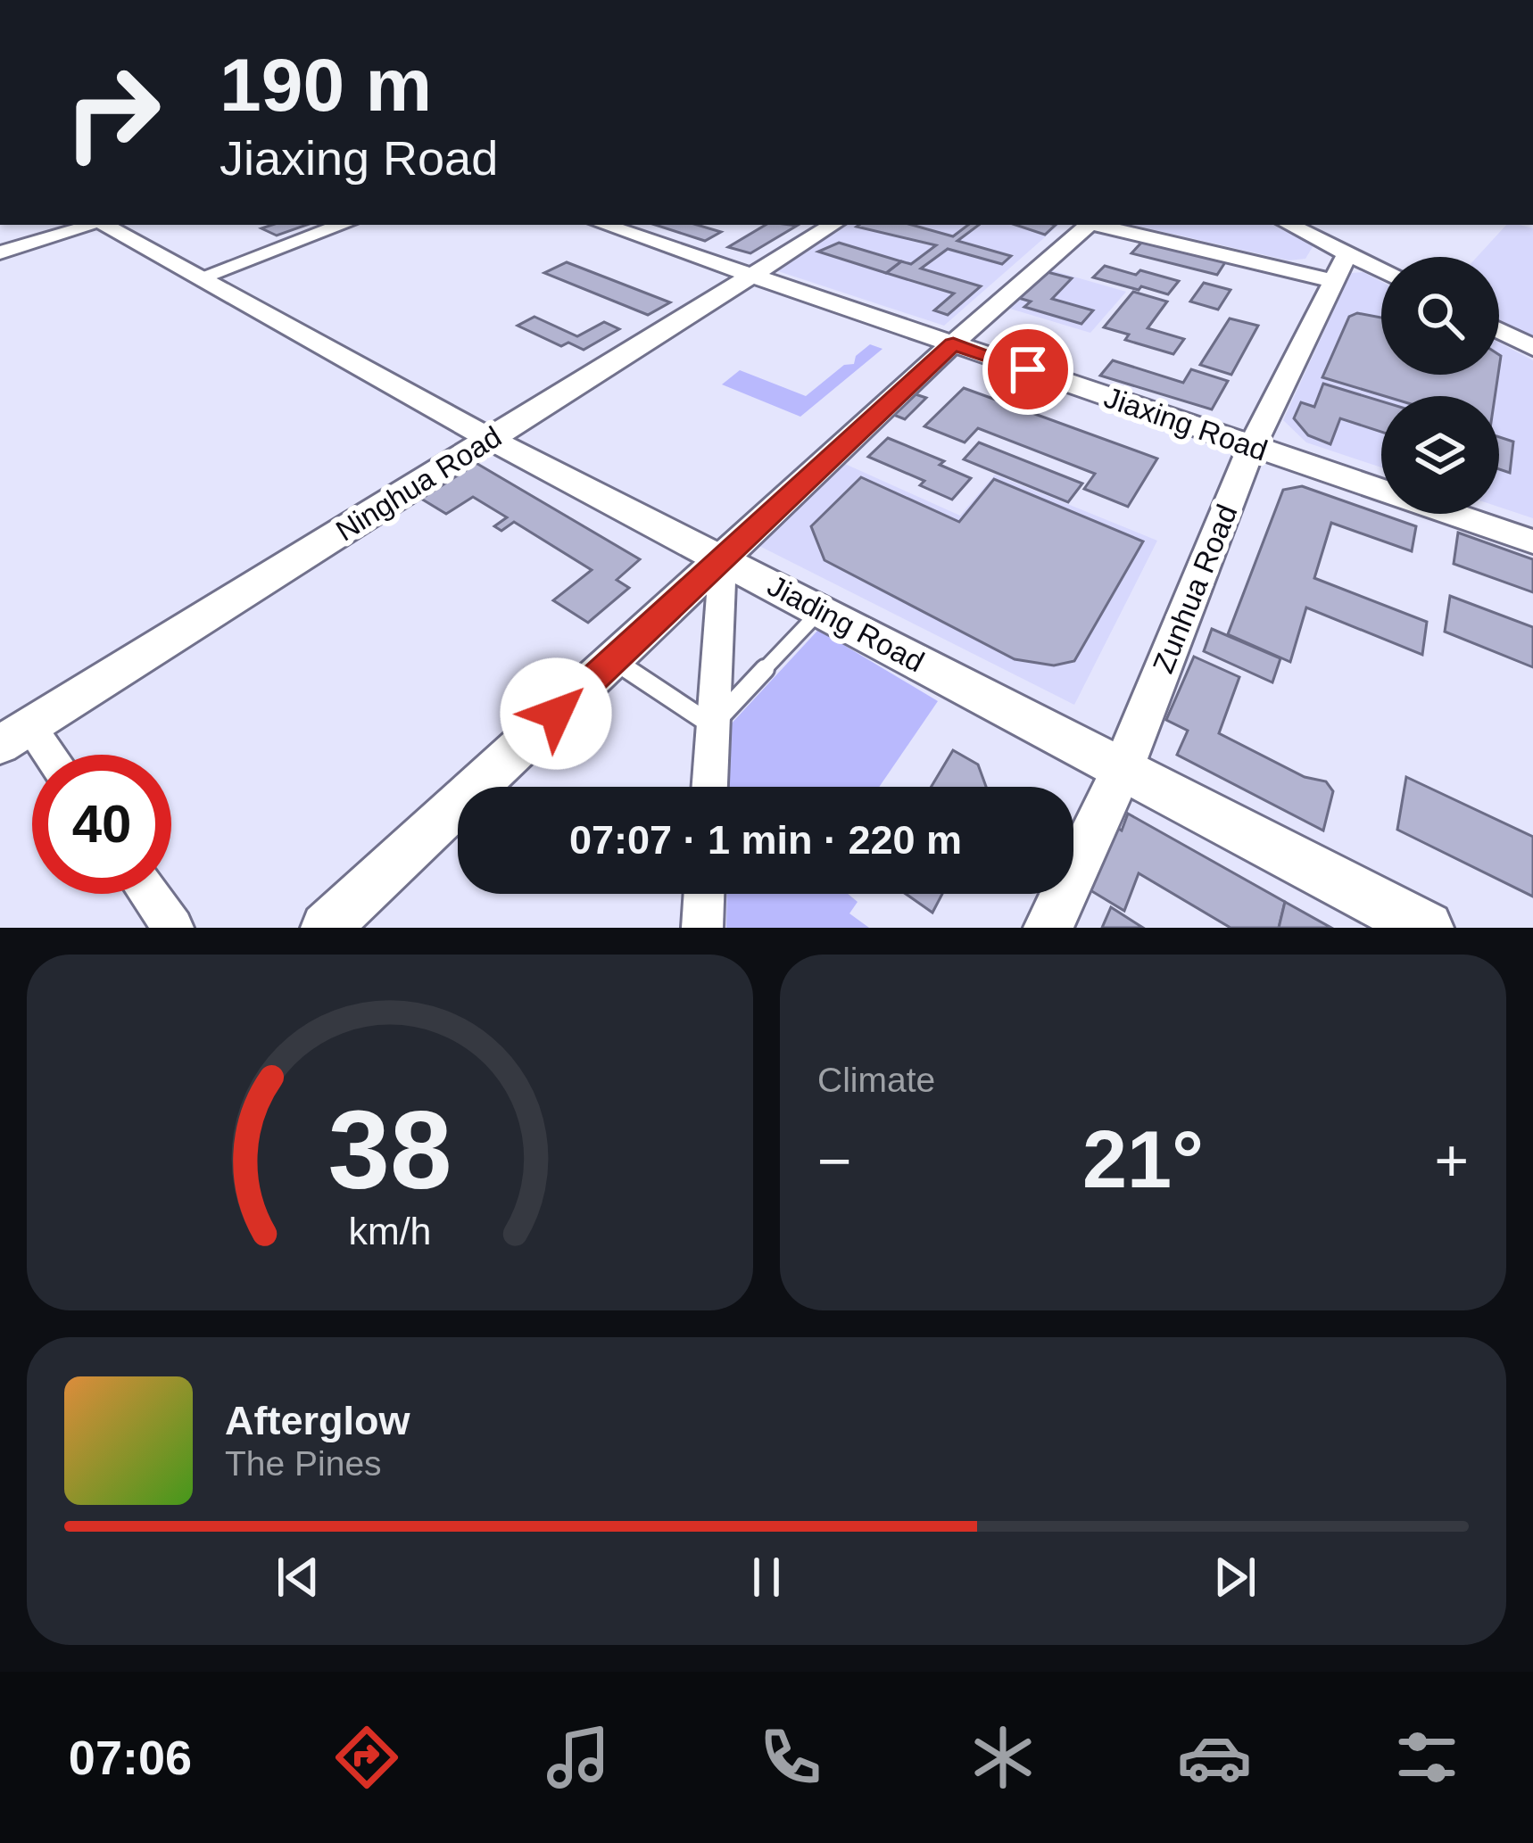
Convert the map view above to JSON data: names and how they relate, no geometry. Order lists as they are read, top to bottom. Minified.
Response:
{"streets":{"main road":["Jiading Road"],"street":["Jiaxing Road","Ninghua Road","Zunhua Road"]},"crossings":[["Jiaxing Road","Ninghua Road"],["Jiaxing Road","Zunhua Road"],["Ninghua Road","Jiading Road"],["Zunhua Road","Jiading Road"]],"page":{"turn":["190 m","Jiaxing Road"],"limit":"40","trip":"07:07 · 1 min · 220 m","tile":"Climate","heat":["−","21°","+"],"song":["Afterglow","The Pines"],"tabs":"07:06","gauge":["38","km/h"]}}
